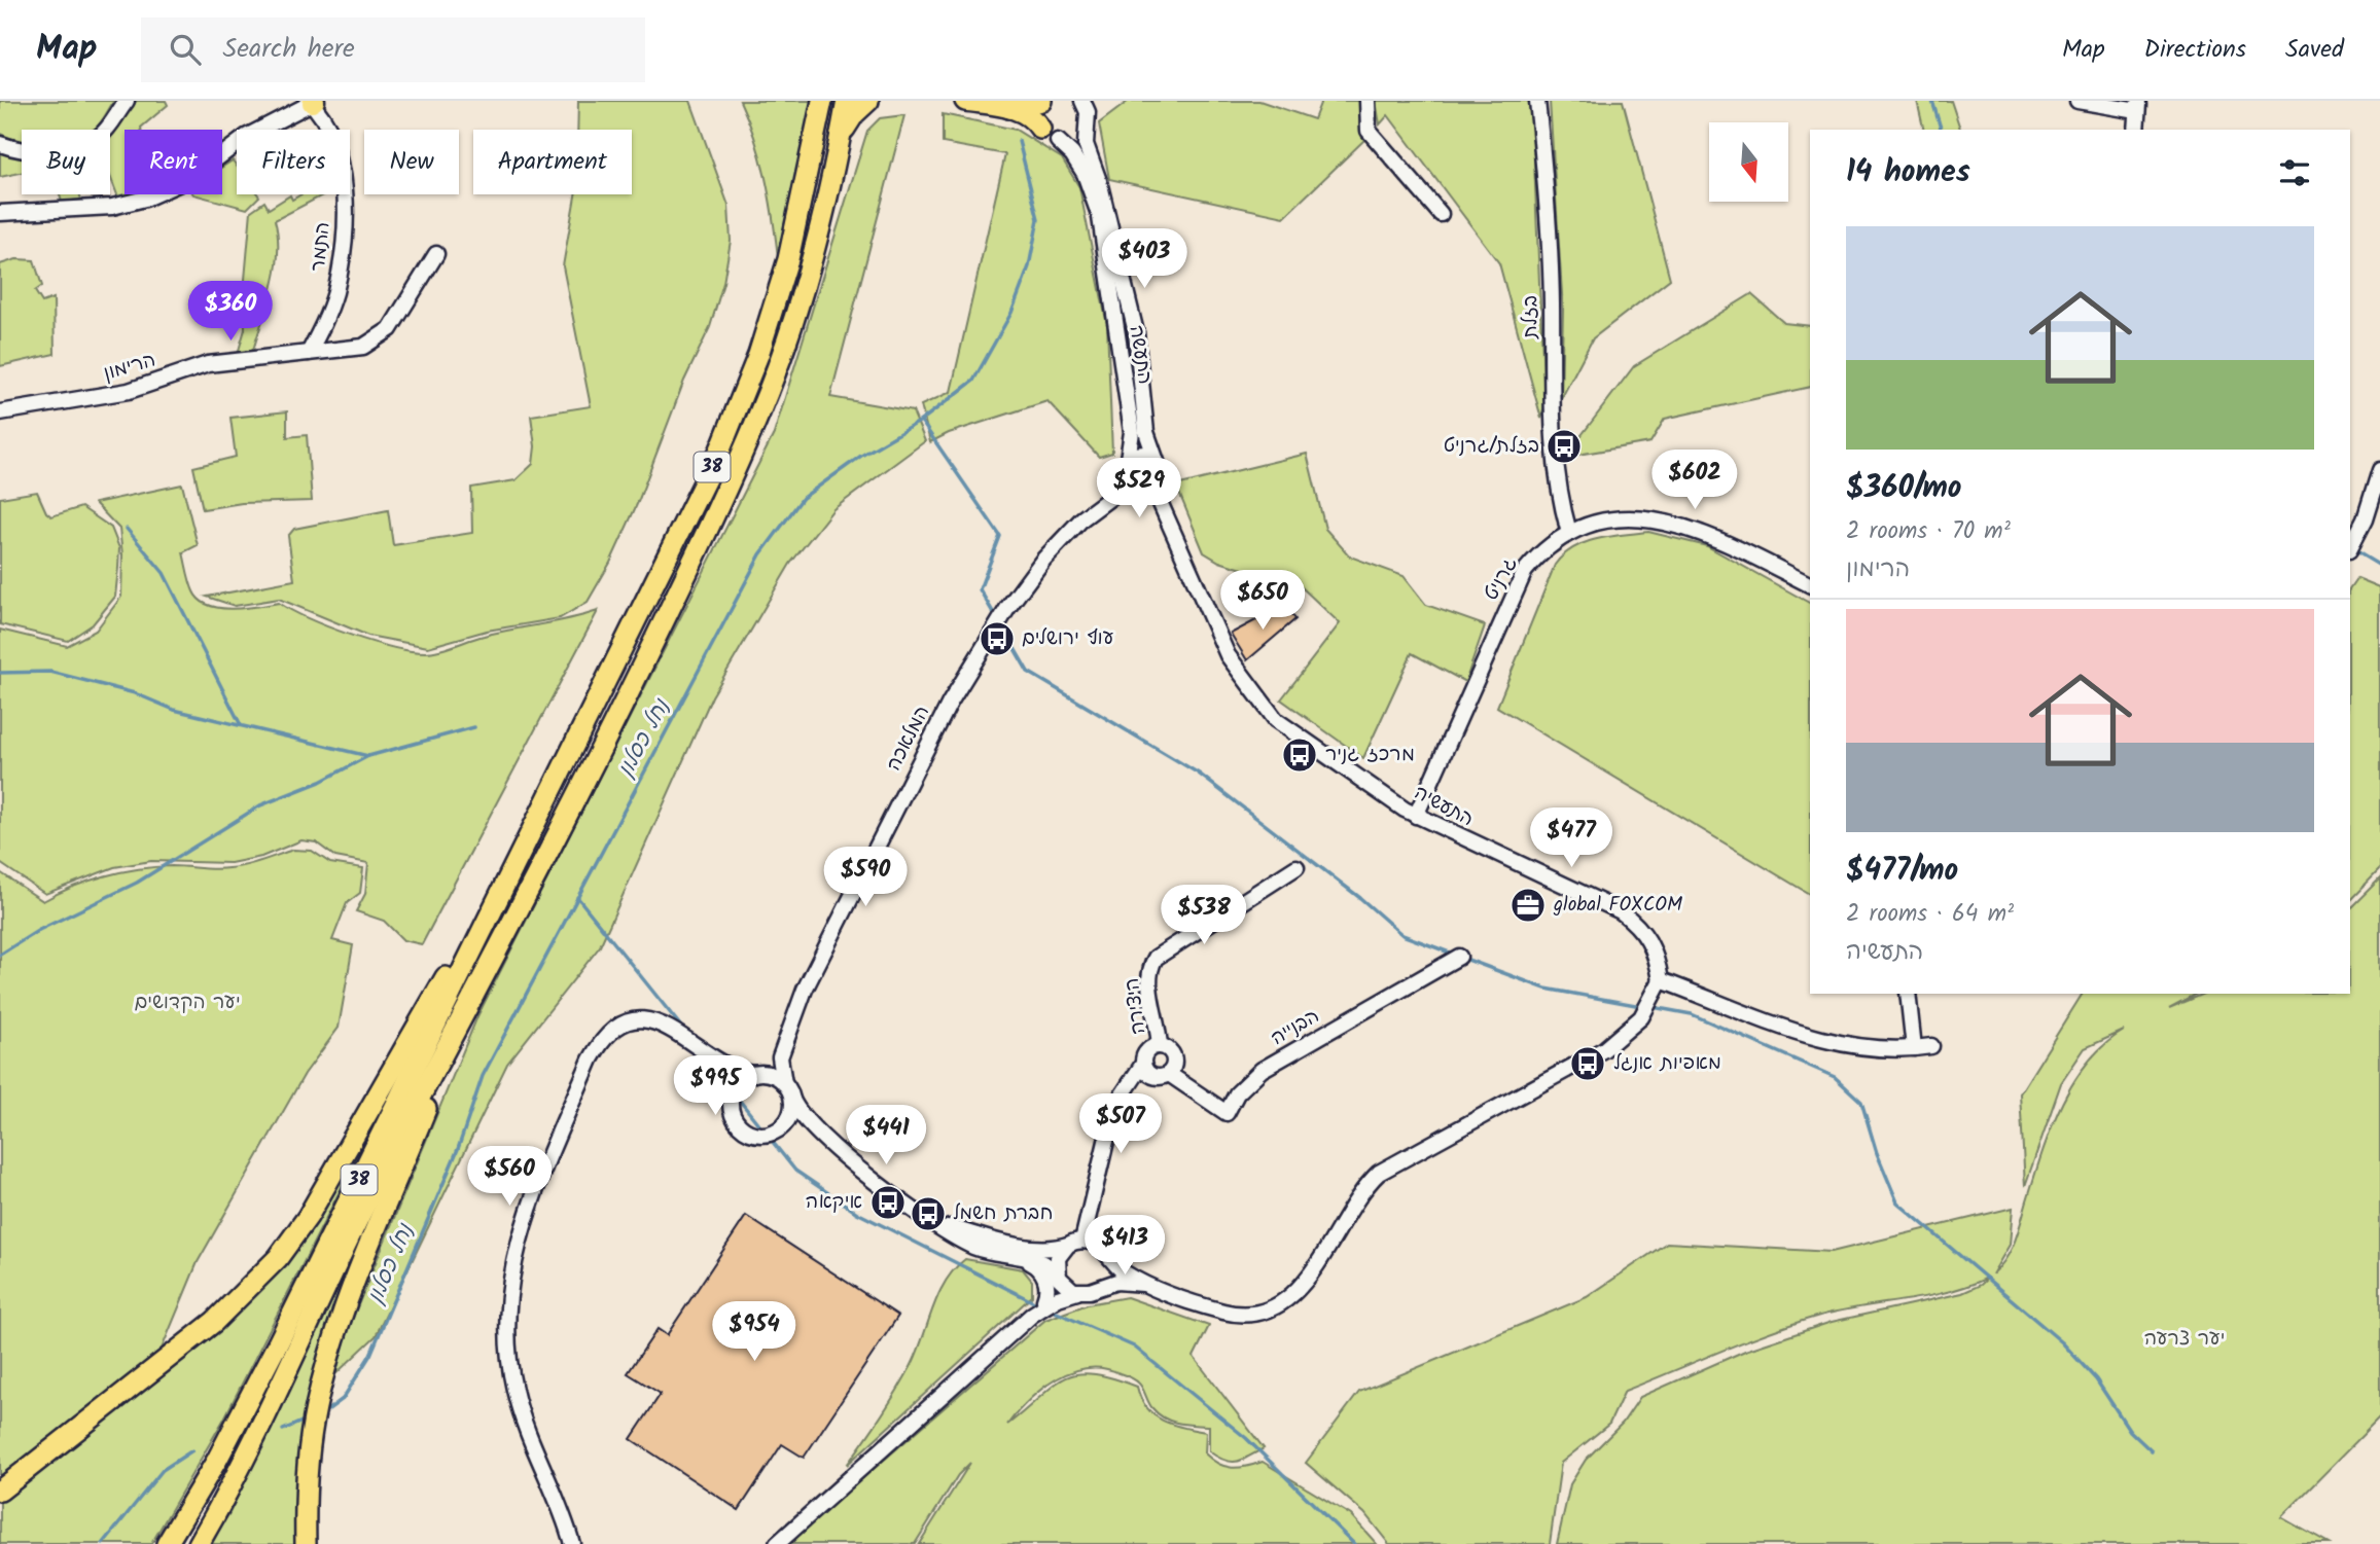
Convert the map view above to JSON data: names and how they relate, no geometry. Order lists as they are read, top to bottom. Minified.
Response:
{"streets":{"highway":["38"],"street":["התמר","בזלת","התעשה","הרימון","גרניט","המלאכה","התעשיה","היצירה","הבנייה"]},"crossings":[["התמר","הרימון"],["בזלת","גרניט"],["התעשה","המלאכה"],["התעשה","התעשיה"],["גרניט","התעשיה"],["המלאכה","התעשיה"],["היצירה","הבנייה"]],"water":["נחל כסלון"],"parks":["יער הקדושים","יער צרעה"],"places":{"bus stop":["בזלת/גרניט","עוף ירושלים","מרכז גניר","מאפיות אנגל","איקאה","חברת חשמל"],"office":["global FOXCOM"]},"north":"bottom","page":{"header":"Map","search":"Search here","nav":["Map","Directions","Saved"],"chip":["Buy","Rent","Filters","New","Apartment"],"heading":"14 homes","list":[{"name":"$360/mo","note":"2 rooms · 70 m² · הרימון"},{"name":"$477/mo","note":"2 rooms · 64 m² · התעשיה"}],"price":["$403","$360","$602","$529","$650","$477","$590","$538","$995","$507","$441","$560","$413","$954"]}}
